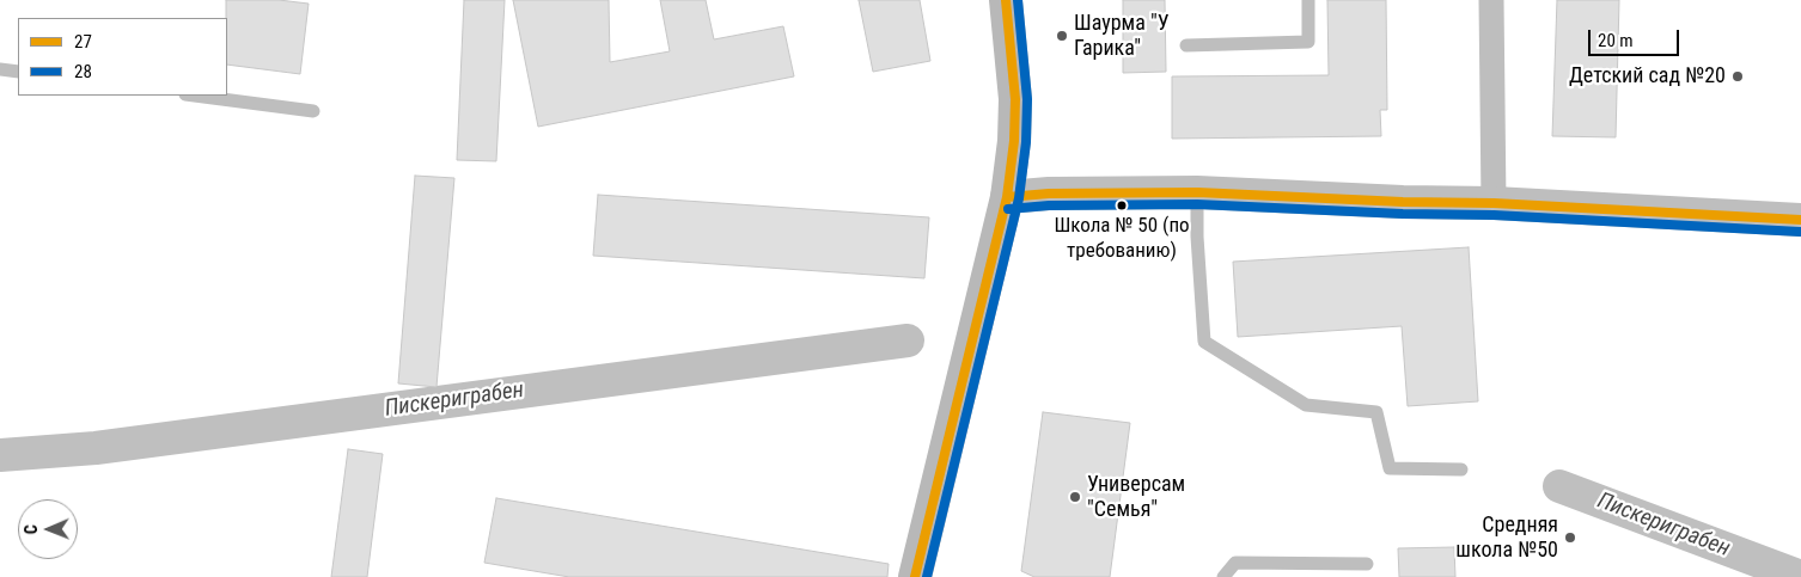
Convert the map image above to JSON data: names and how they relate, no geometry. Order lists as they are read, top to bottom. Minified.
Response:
{"water":["Пискериграбен"],"places":["Шаурма \"У Гарика\"","Детский сад №20","Школа № 50 (по требованию)","Универсам \"Семья\"","Средняя школа №50"],"lines":["transit line 27","transit line 28"],"legend":["27","28"],"scale_bar":"20 m","north":"left"}
